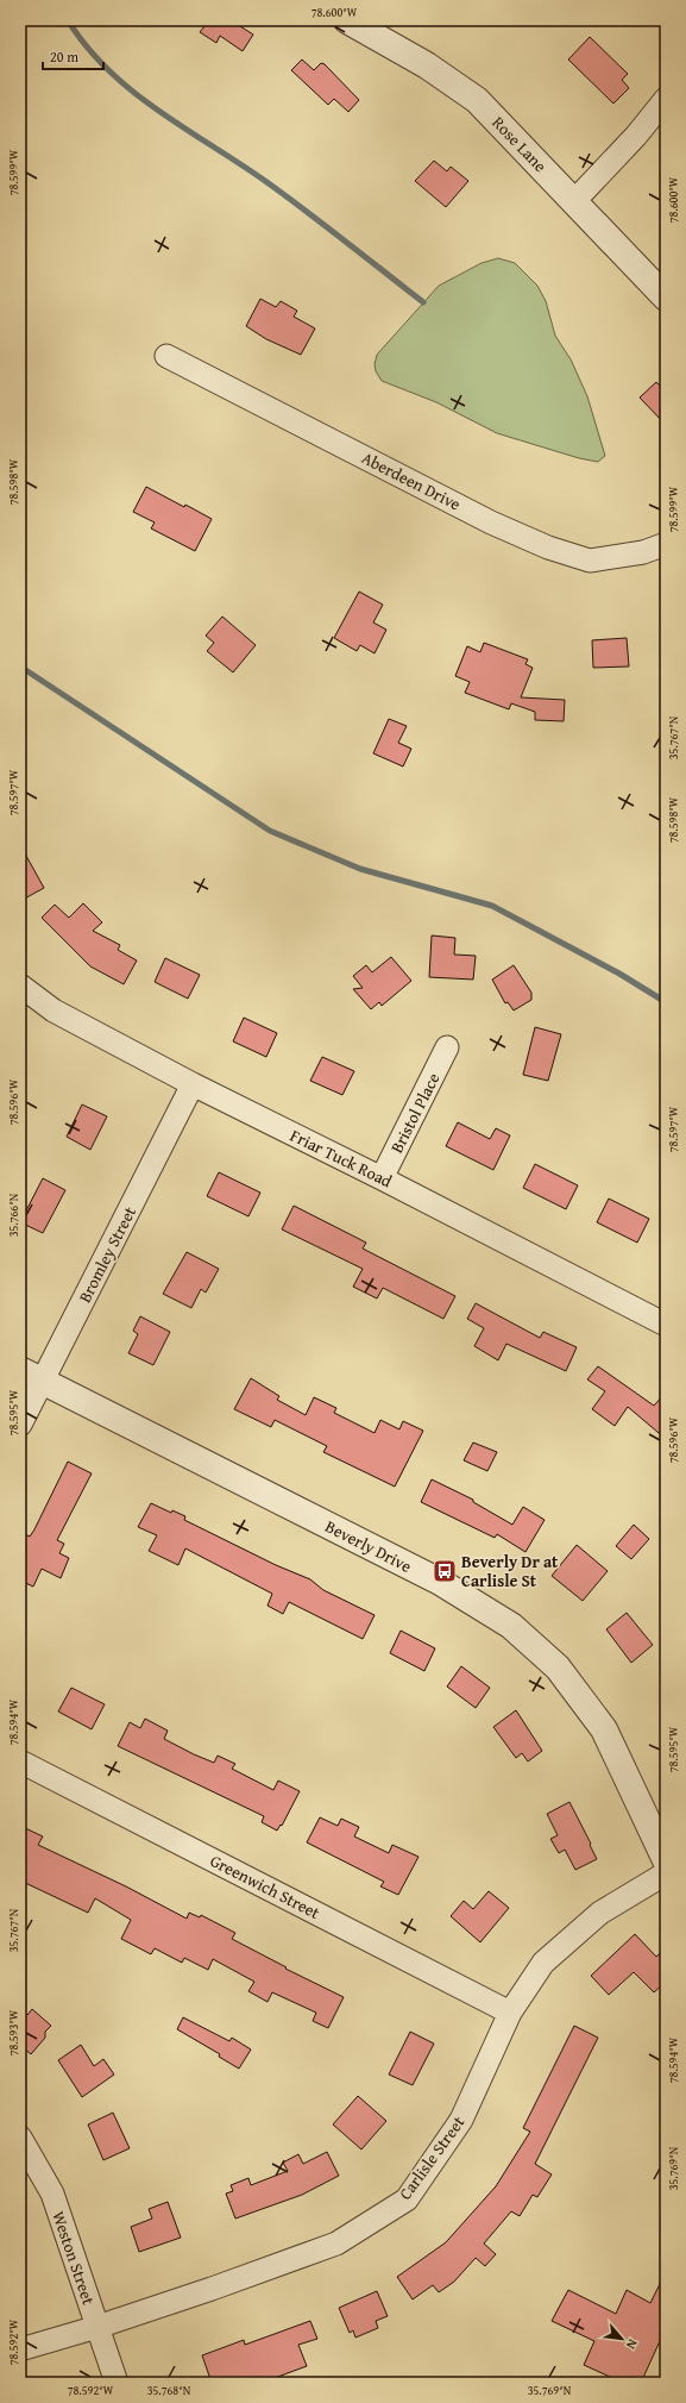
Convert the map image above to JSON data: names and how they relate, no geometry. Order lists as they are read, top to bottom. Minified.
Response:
{"streets":{"street":["Rose Lane","Aberdeen Drive","Bristol Place","Friar Tuck Road","Bromley Street","Beverly Drive","Greenwich Street","Carlisle Street","Weston Street"]},"crossings":[["Bristol Place","Friar Tuck Road"],["Friar Tuck Road","Bromley Street"],["Bromley Street","Beverly Drive"],["Greenwich Street","Carlisle Street"],["Carlisle Street","Weston Street"]],"places":{"bus stop":["Beverly Dr at Carlisle St"]},"scale_bar":"20 m","north":"bottom right","coordinates":["78.600°W","78.599°W","78.598°W","35.767°N","78.597°W","78.596°W","35.766°N","78.595°W","78.594°W","78.593°W","35.769°N","78.592°W","35.768°N"]}
